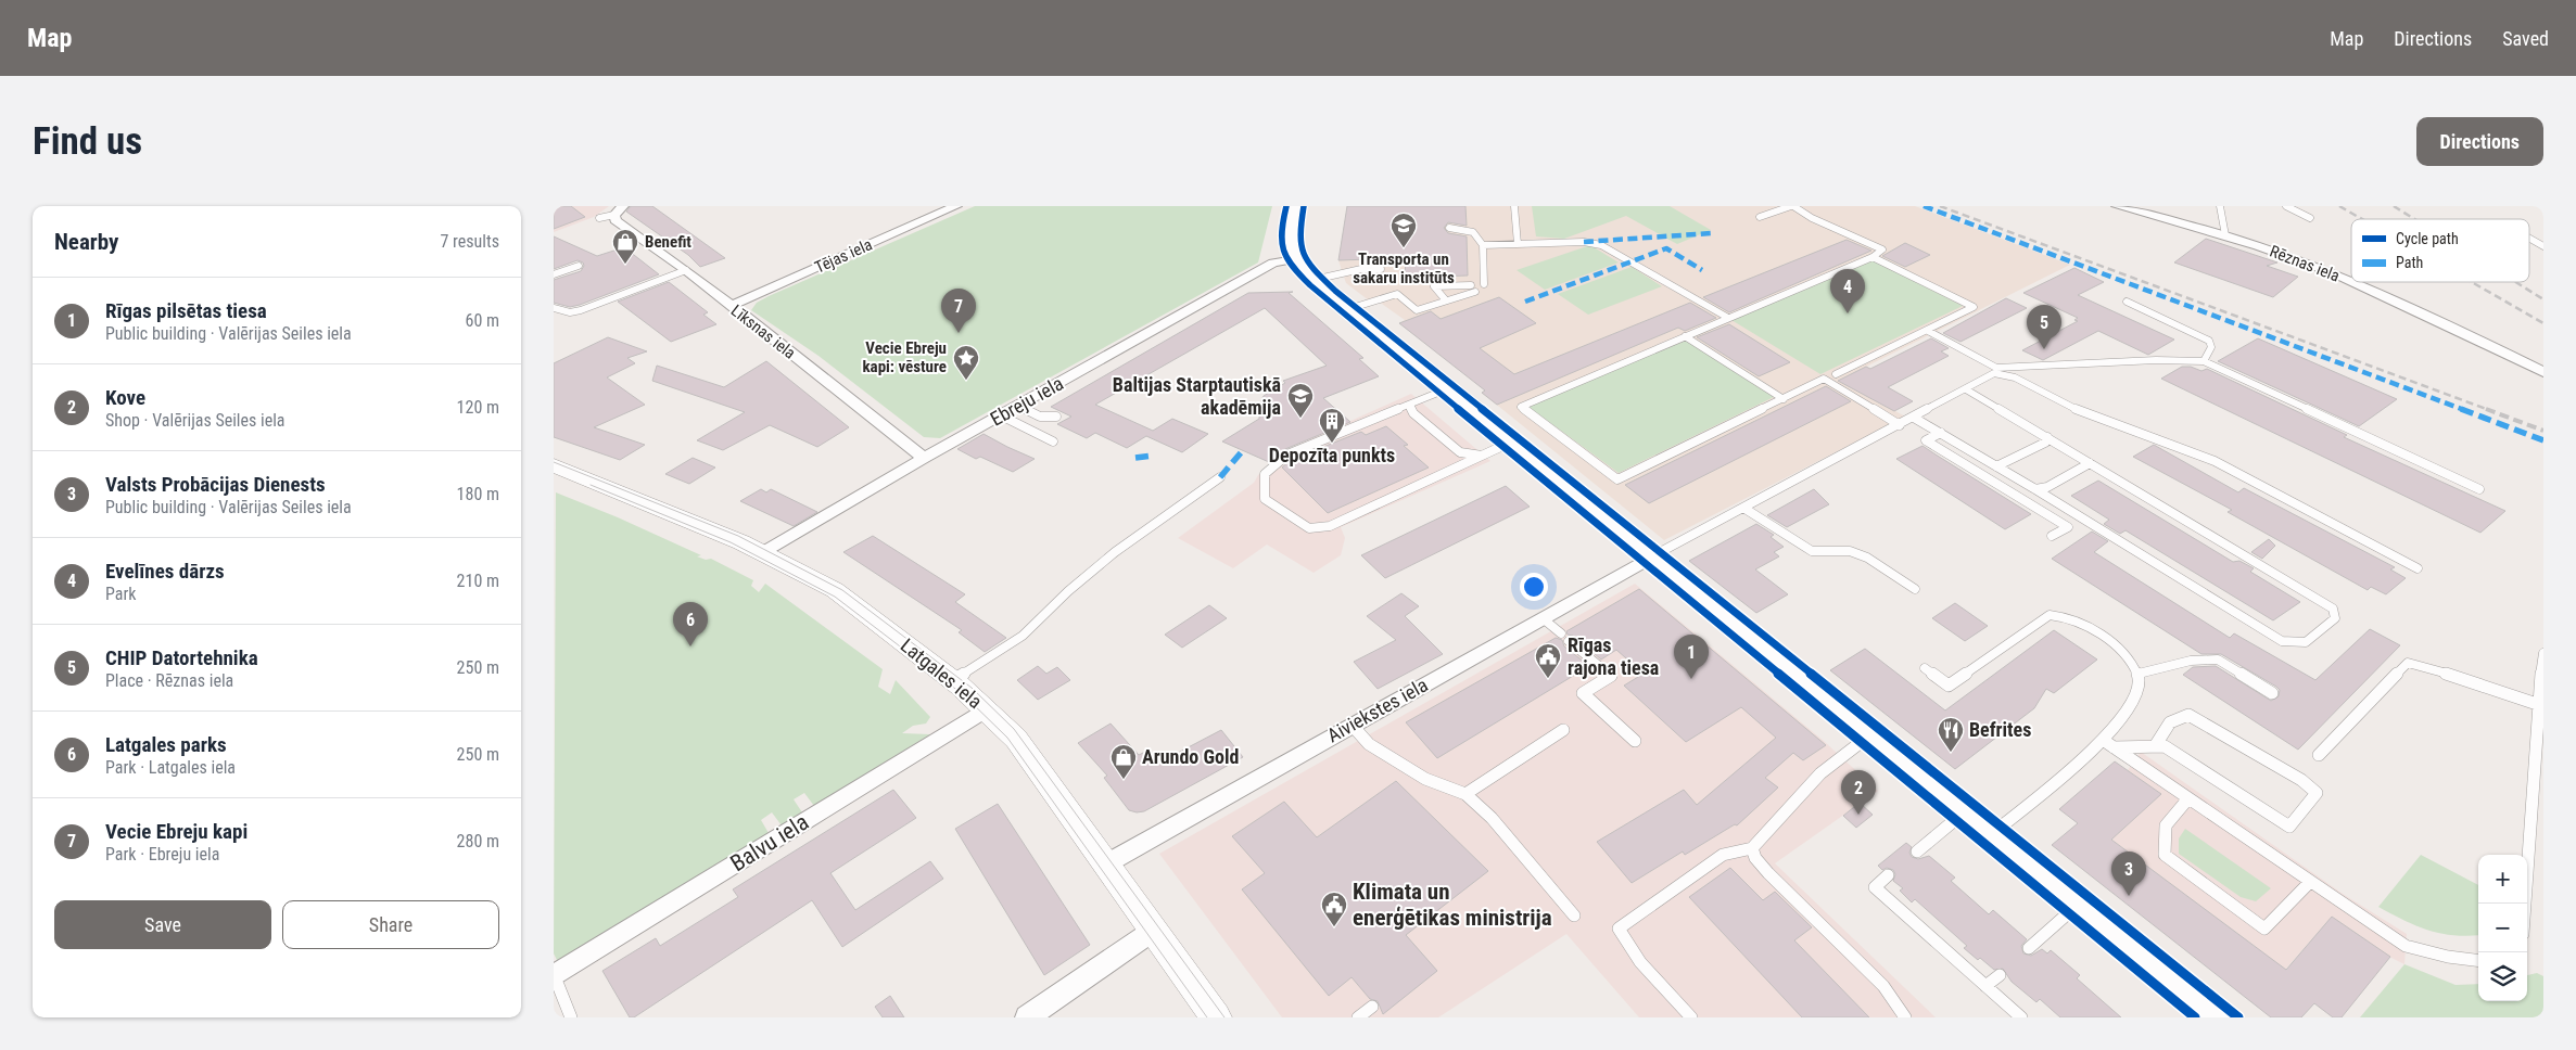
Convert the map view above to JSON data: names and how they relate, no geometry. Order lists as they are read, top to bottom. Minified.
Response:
{"streets":{"street":["Tējas iela","Rēznas iela","Līksnas iela","Ebreju iela","Latgales iela","Aiviekstes iela","Balvu iela"]},"crossings":[["Tējas iela","Līksnas iela"],["Līksnas iela","Ebreju iela"],["Ebreju iela","Latgales iela"],["Latgales iela","Aiviekstes iela"],["Latgales iela","Balvu iela"]],"places":{"school or university":["Transporta un sakaru institūts","Baltijas Starptautiskā akadēmija"],"shop":["Benefit","Arundo Gold"],"place":["Vecie Ebreju kapi: vēsture"],"building":["Depozīta punkts"],"public building":["Rīgas rajona tiesa","Klimata un enerģētikas ministrija"],"restaurant":["Befrites"]},"legend":["Cycle path","Path"],"page":{"header":"Map","nav":["Map","Directions","Saved"],"buttons":["Directions",["Save","Share"]],"title":"Find us","heading":["Nearby","7 results"],"pins":["4","7","5","6","1","2","3"],"list":[{"mark":"1","name":"Rīgas pilsētas tiesa","note":"Public building · Valērijas Seiles iela","value":"60 m"},{"mark":"2","name":"Kove","note":"Shop · Valērijas Seiles iela","value":"120 m"},{"mark":"3","name":"Valsts Probācijas Dienests","note":"Public building · Valērijas Seiles iela","value":"180 m"},{"mark":"4","name":"Evelīnes dārzs","note":"Park","value":"210 m"},{"mark":"5","name":"CHIP Datortehnika","note":"Place · Rēznas iela","value":"250 m"},{"mark":"6","name":"Latgales parks","note":"Park · Latgales iela","value":"250 m"},{"mark":"7","name":"Vecie Ebreju kapi","note":"Park · Ebreju iela","value":"280 m"}],"map_buttons":["+","−"]}}
